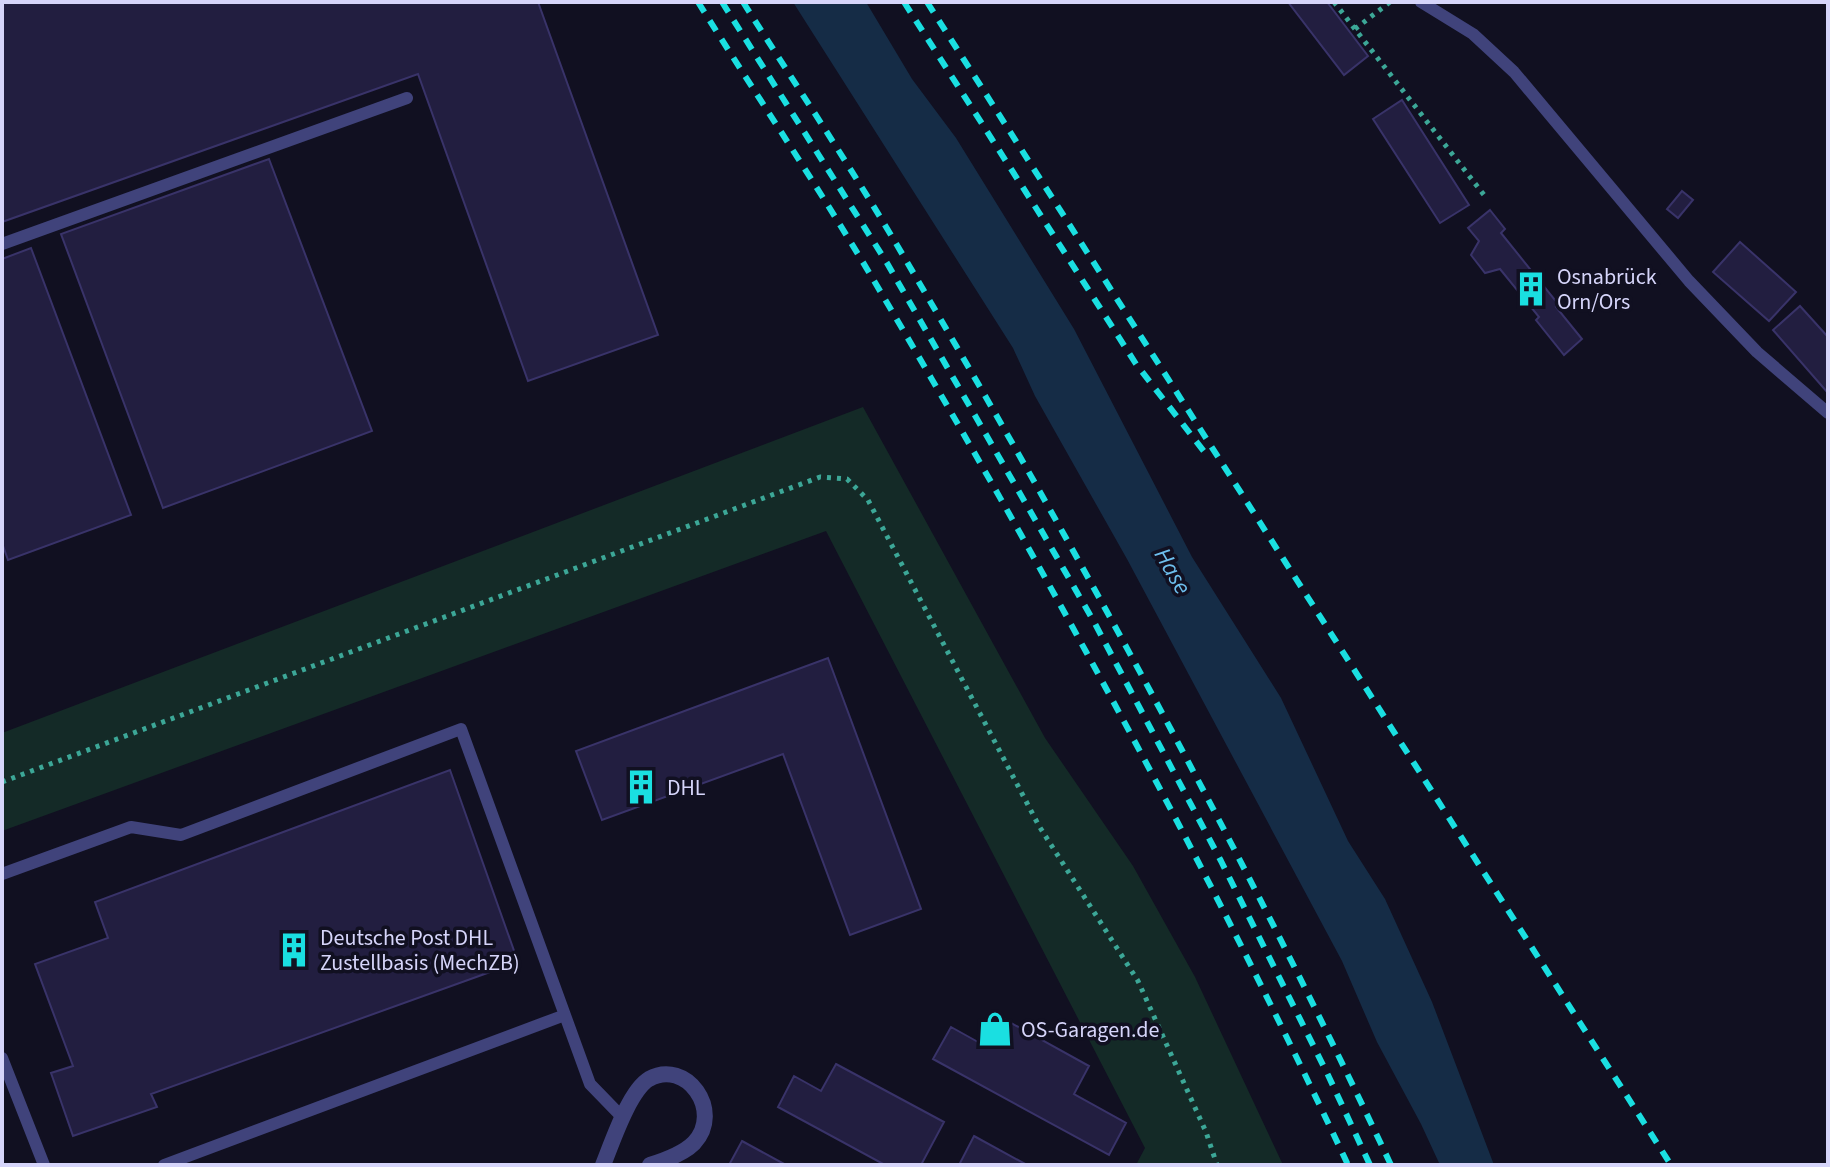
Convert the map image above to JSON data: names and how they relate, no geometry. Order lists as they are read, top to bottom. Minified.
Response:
{"water":["Hase"],"places":{"building":["Osnabrück Orn/Ors","DHL","Deutsche Post DHL Zustellbasis (MechZB)"],"shop":["OS-Garagen.de"]}}
